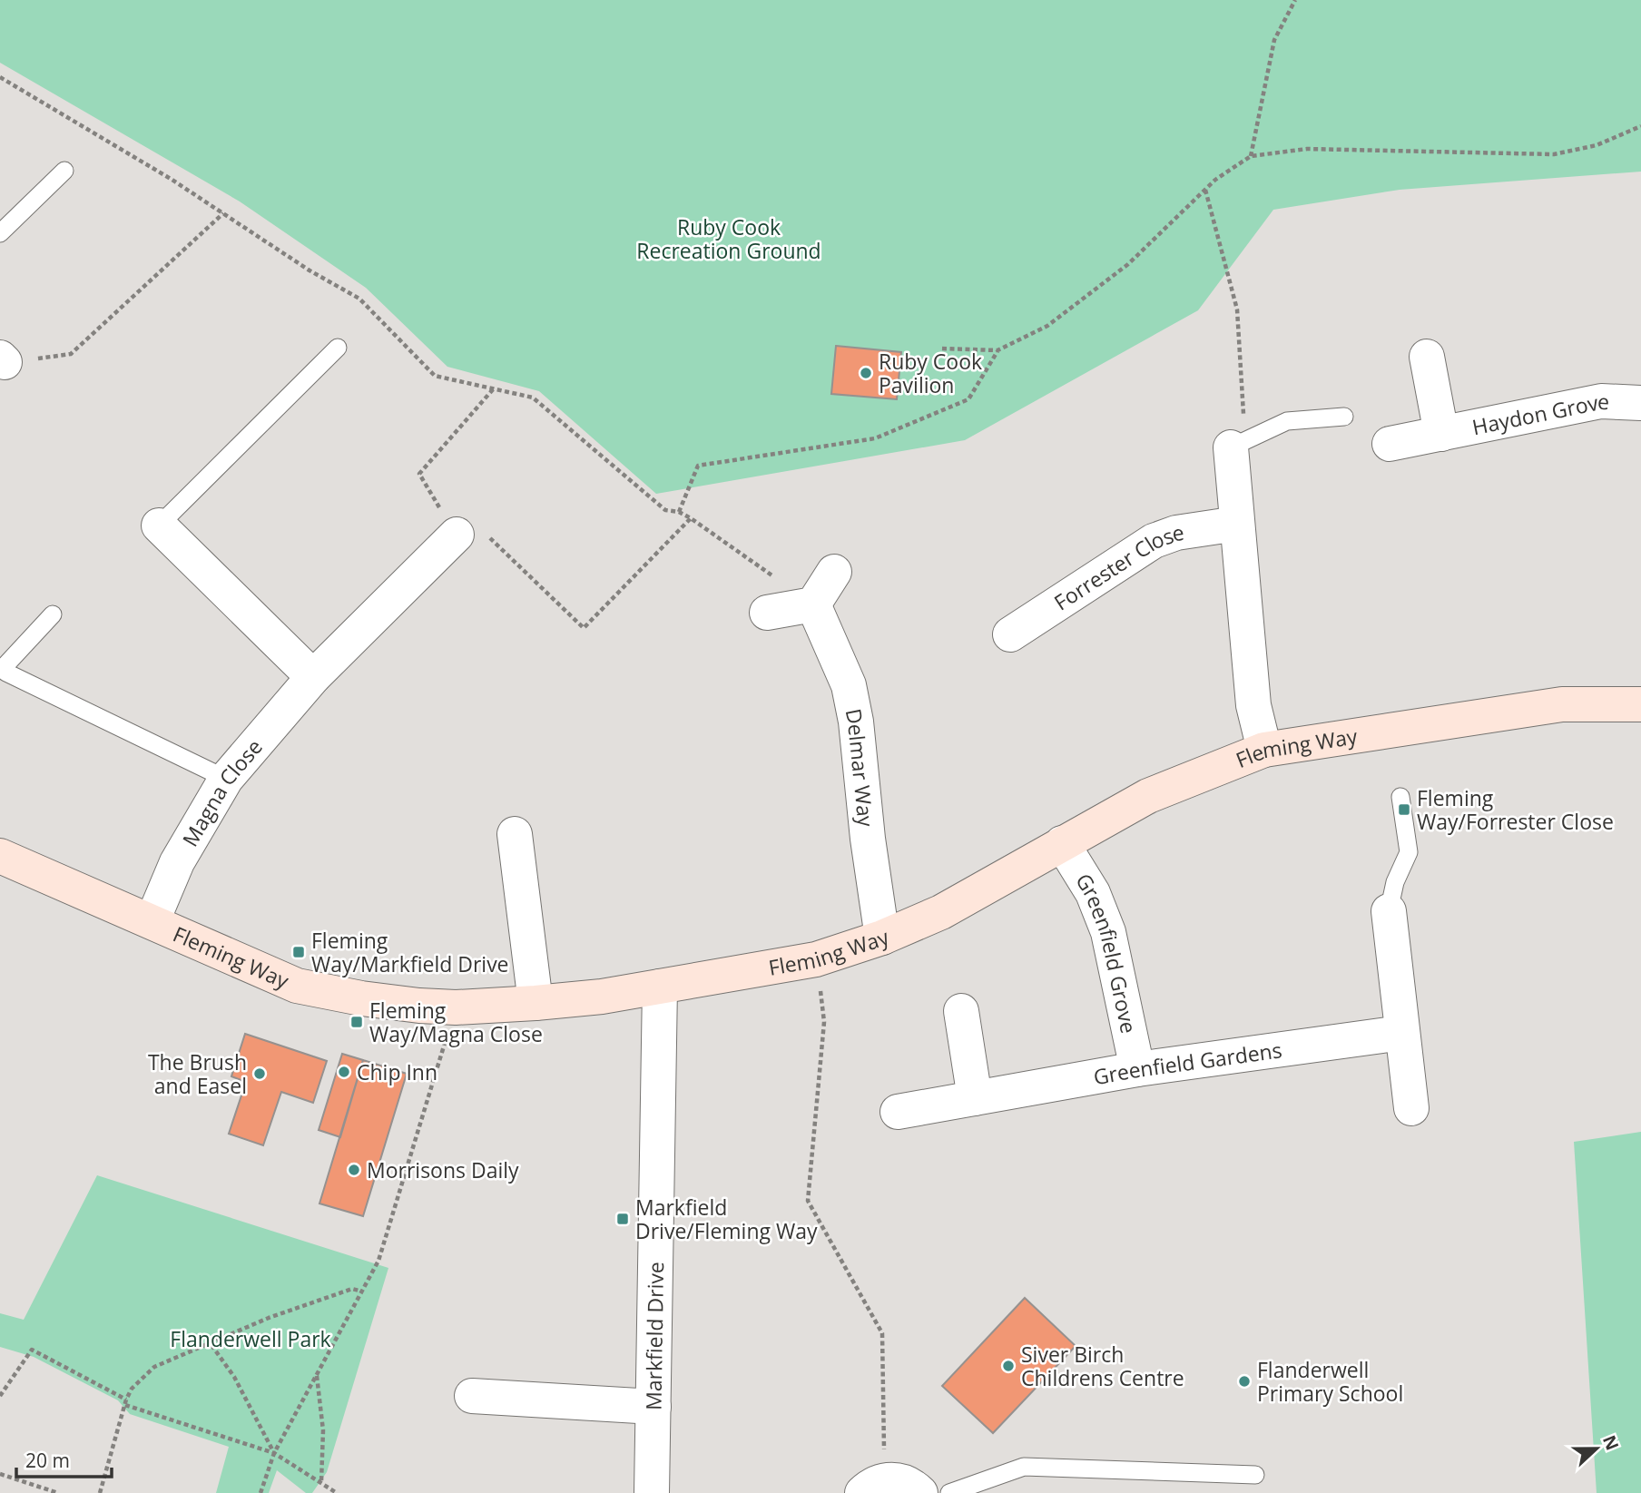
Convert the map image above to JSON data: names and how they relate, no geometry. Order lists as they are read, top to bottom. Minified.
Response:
{"streets":{"street":["Haydon Grove","Forrester Close","Fleming Way","Delmar Way","Magna Close","Greenfield Grove","Greenfield Gardens","Markfield Drive"]},"crossings":[["Fleming Way","Delmar Way"],["Fleming Way","Magna Close"],["Fleming Way","Greenfield Grove"],["Fleming Way","Markfield Drive"],["Greenfield Grove","Greenfield Gardens"]],"parks":["Ruby Cook Recreation Ground","Flanderwell Park"],"places":{"other":["Ruby Cook Pavilion","Chip Inn","The Brush and Easel","Morrisons Daily","Siver Birch Childrens Centre","Flanderwell Primary School"],"transit":["Fleming Way/Forrester Close","Fleming Way/Markfield Drive","Fleming Way/Magna Close","Markfield Drive/Fleming Way"]},"scale_bar":"20 m","north":"right"}
